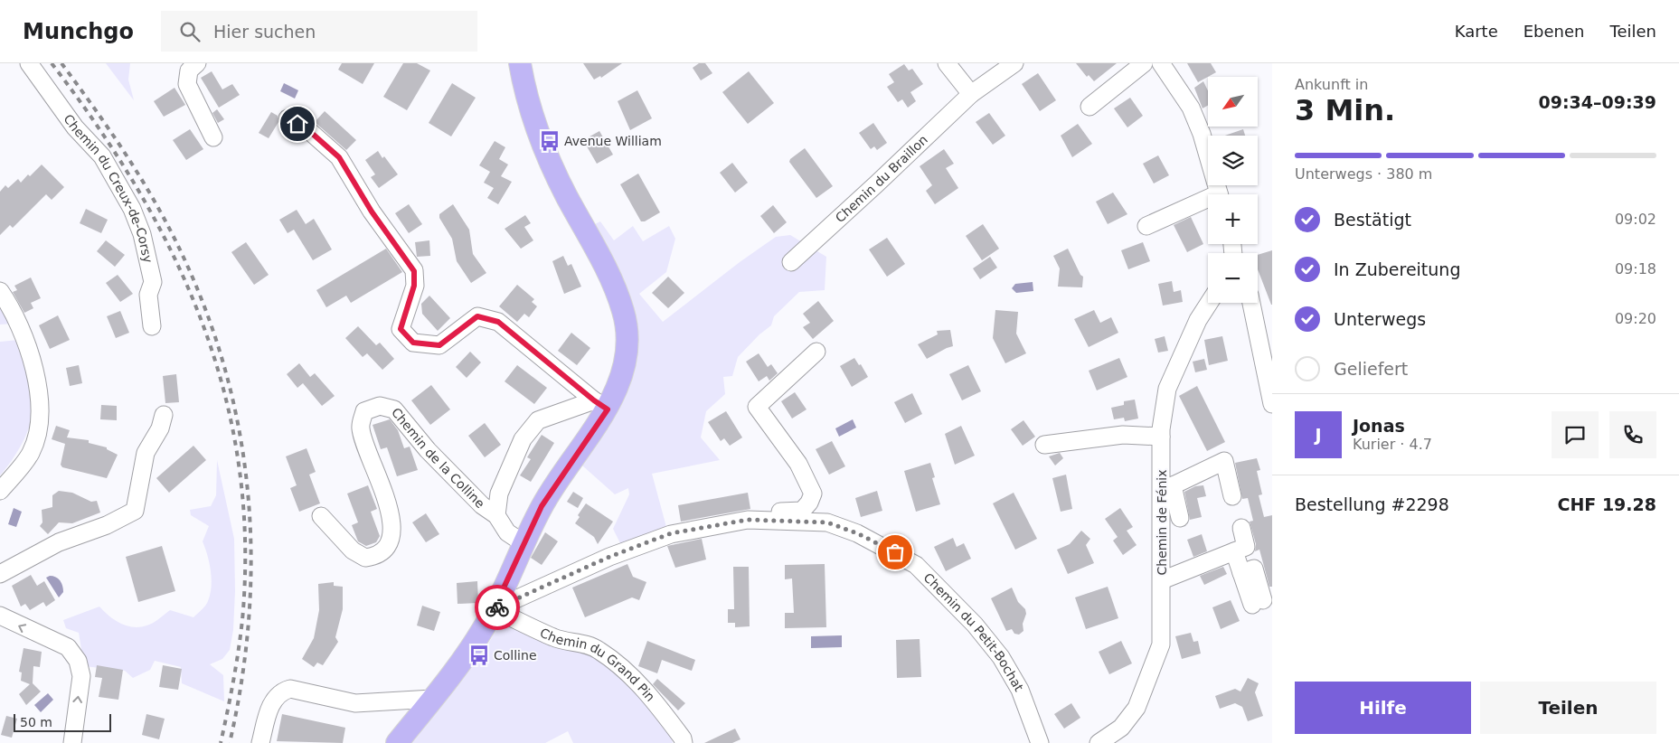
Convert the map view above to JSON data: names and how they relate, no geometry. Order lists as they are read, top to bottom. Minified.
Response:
{"streets":{"street":["Chemin du Braillon","Chemin du Creux-de-Corsy","Chemin de la Colline","Chemin de Fénix","Chemin du Petit-Bochat","Chemin du Grand Pin"]},"crossings":[["Chemin du Petit-Bochat","Chemin du Grand Pin"]],"places":{"bus stop":["Avenue William","Colline"]},"scale_bar":"50 m","north":"bottom left","page":{"header":"Munchgo","search":"Hier suchen","nav":["Karte","Ebenen","Teilen"],"heading":["3 Min.","Ankunft in","09:34–09:39"],"panel":["Jonas","Kurier · 4.7","Bestellung #2298","CHF 19.28"],"map_buttons":["+","−"],"bar":"Unterwegs · 380 m","list":[["Bestätigt","09:02"],["In Zubereitung","09:18"],["Unterwegs","09:20"],"Geliefert"],"round":"J","buttons":["Hilfe","Teilen"],"scale":"50 m"}}
